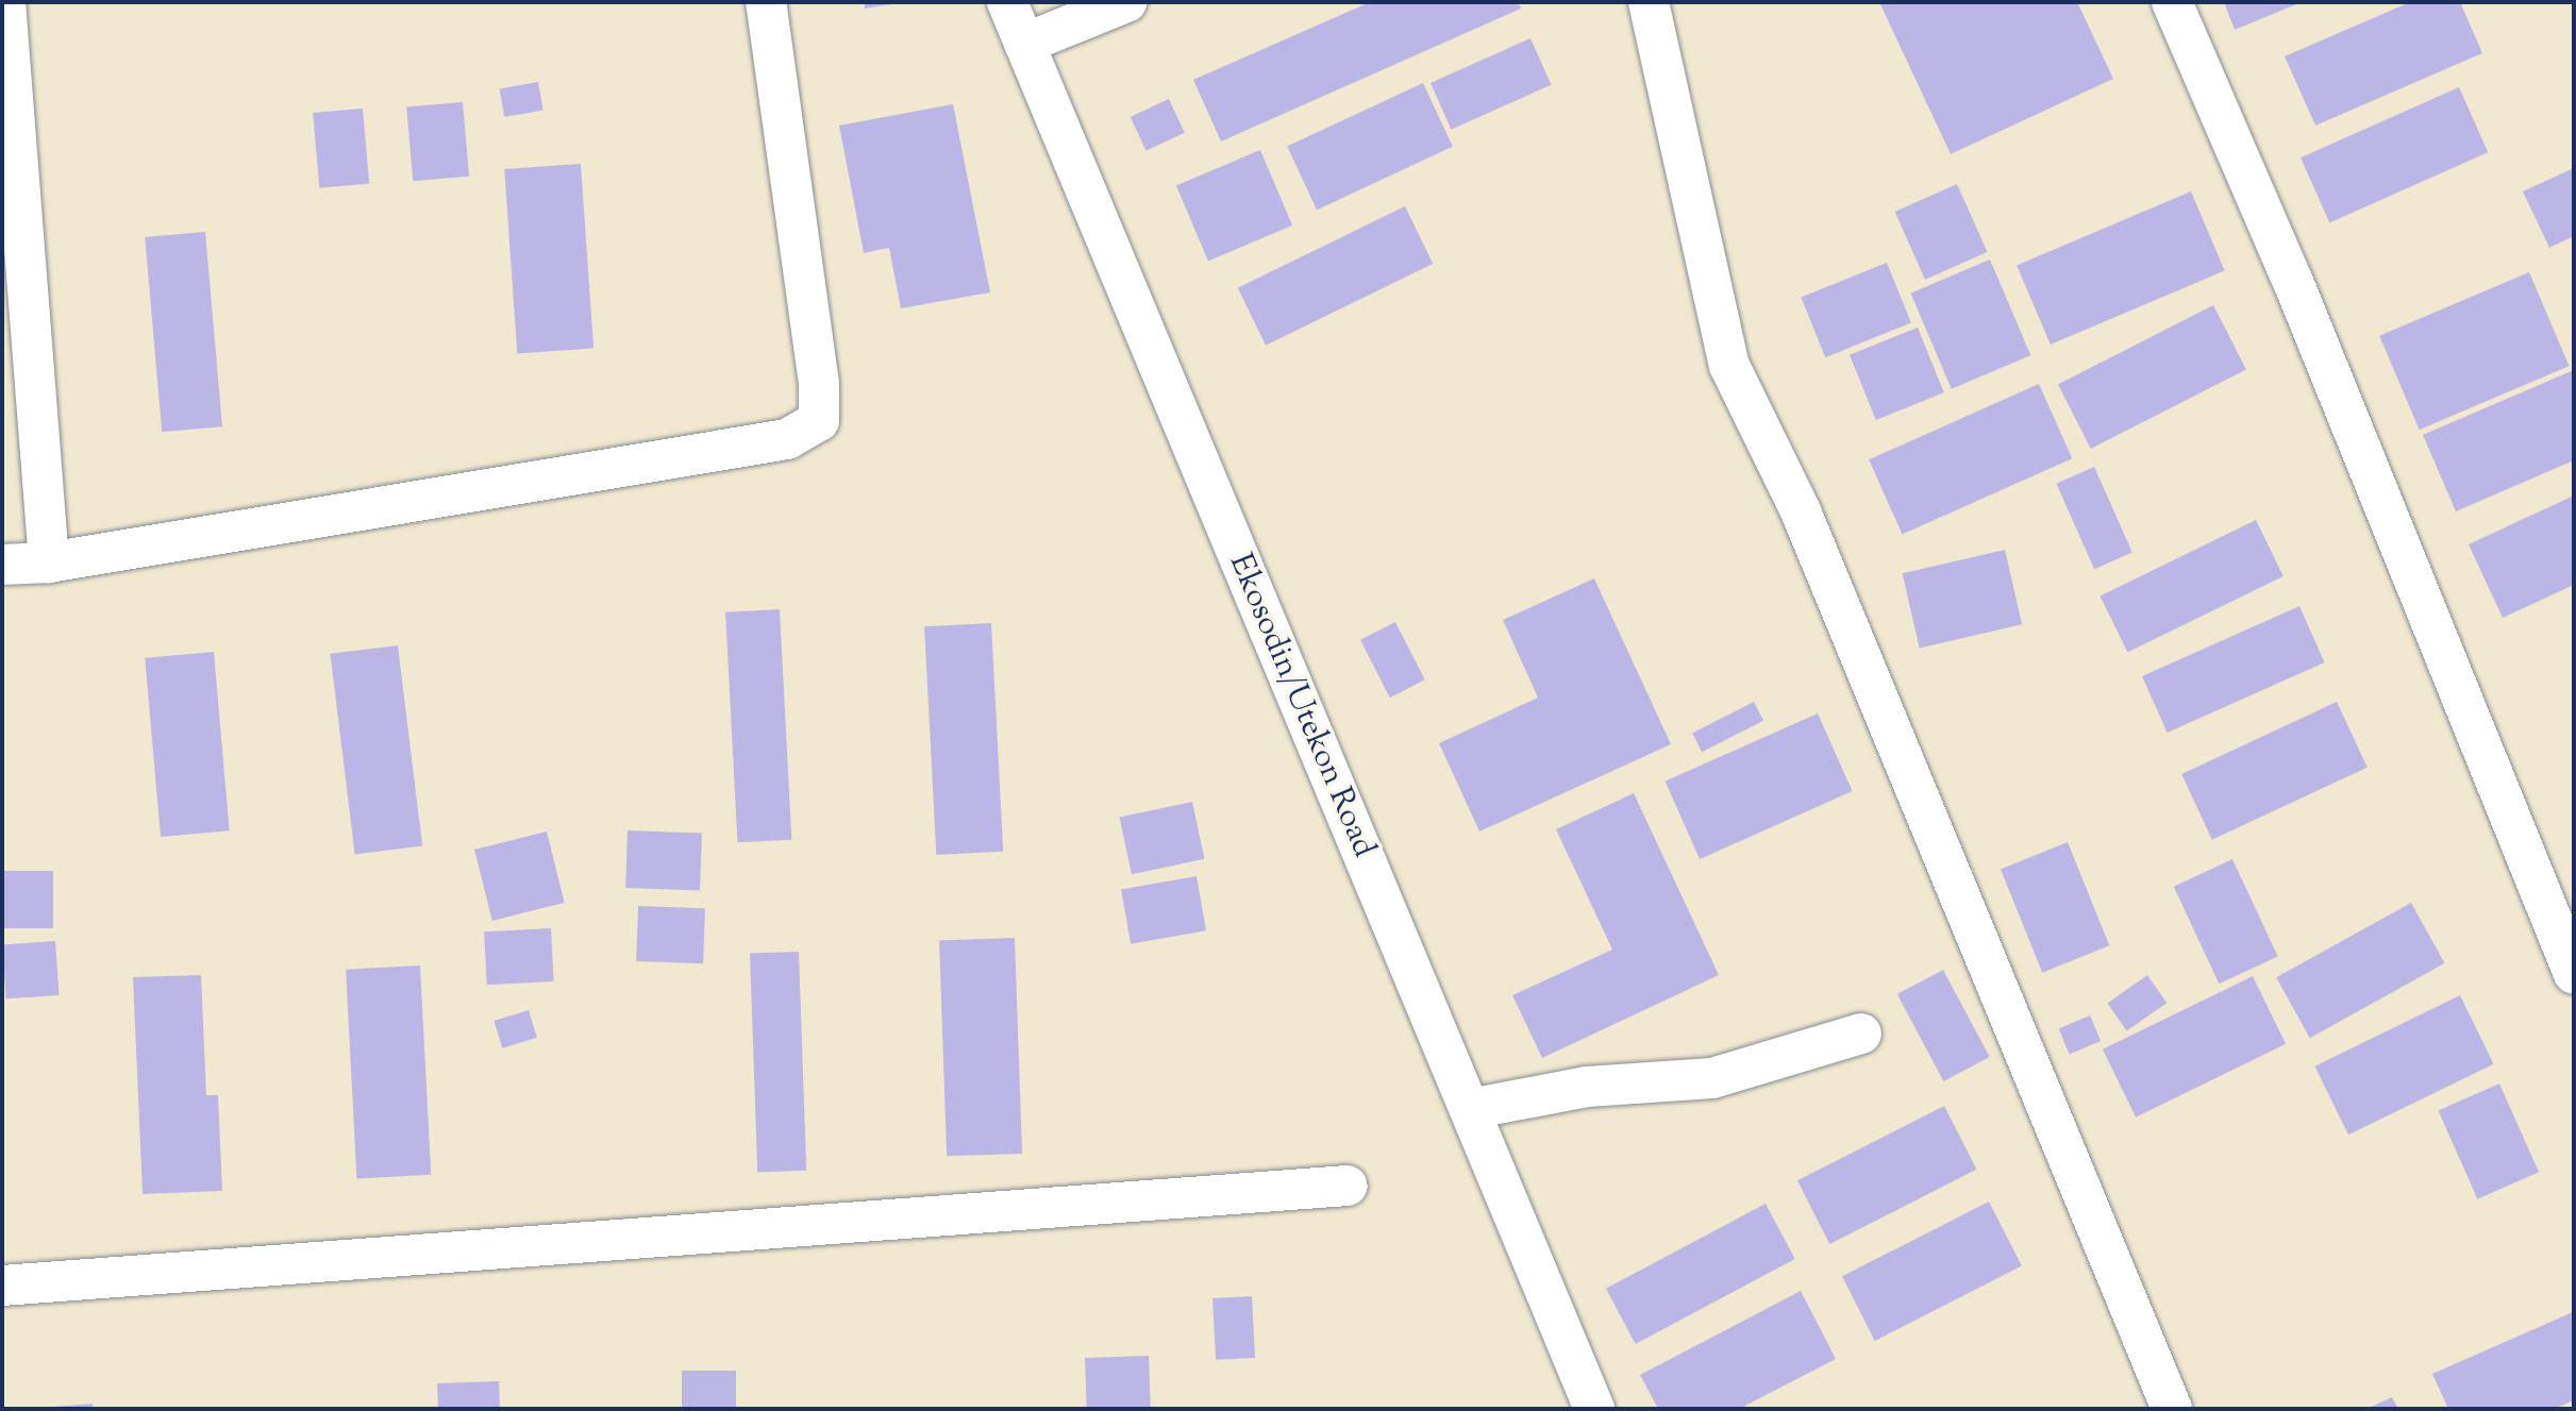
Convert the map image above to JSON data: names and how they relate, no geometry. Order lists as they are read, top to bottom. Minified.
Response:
{"streets":{"street":["Ekosodin/Utekon Road"]}}
